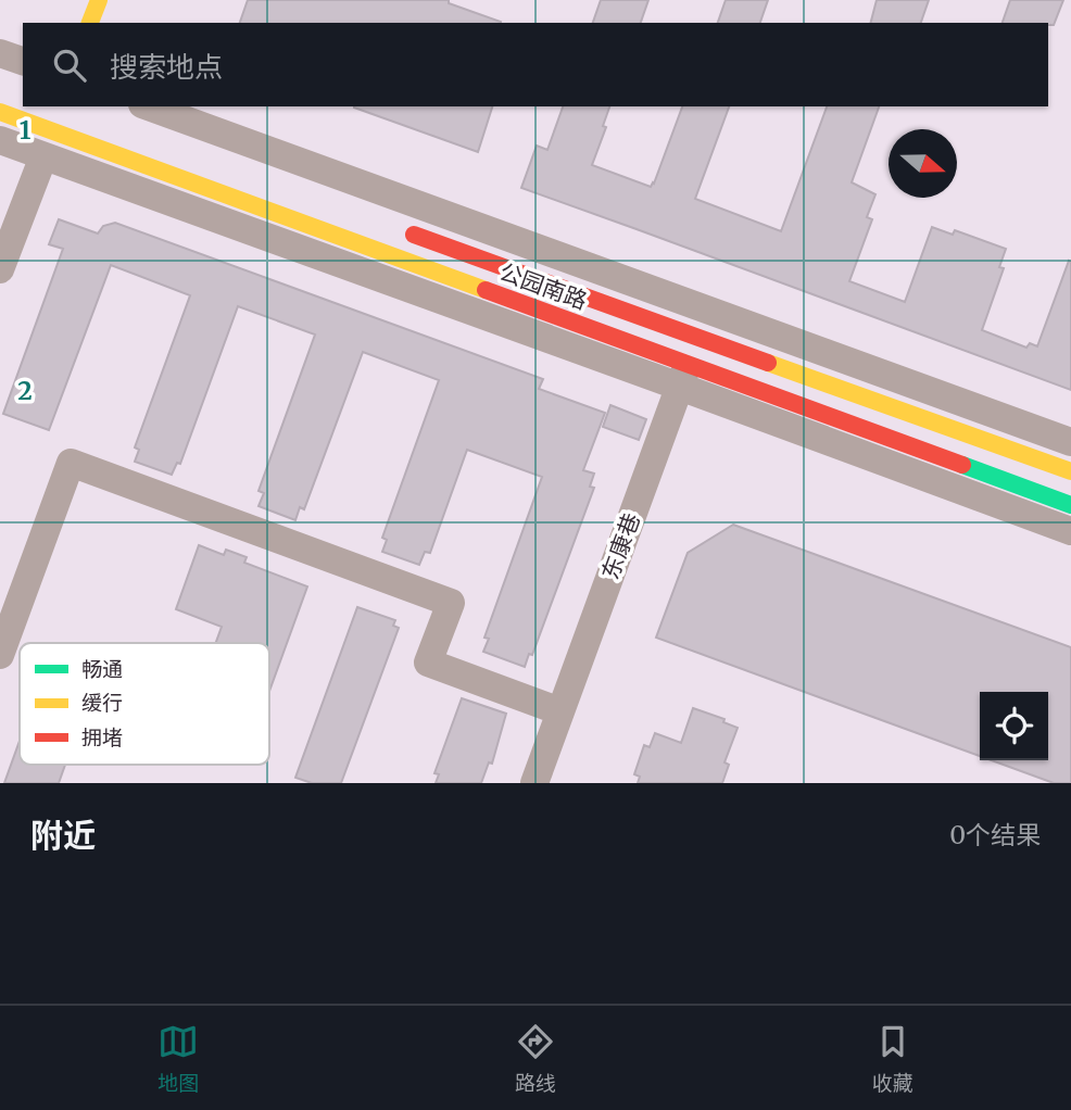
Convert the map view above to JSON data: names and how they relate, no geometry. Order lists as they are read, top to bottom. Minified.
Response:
{"streets":{"main road":["公园南路"],"street":["东康巷"]},"crossings":[["公园南路","东康巷"]],"legend":["畅通","缓行","拥堵"],"north":"right","page":{"search":"搜索地点","heading":["附近","0个结果"],"nav":["地图","路线","收藏"]},"grid":{"rows":["1","2"]}}
